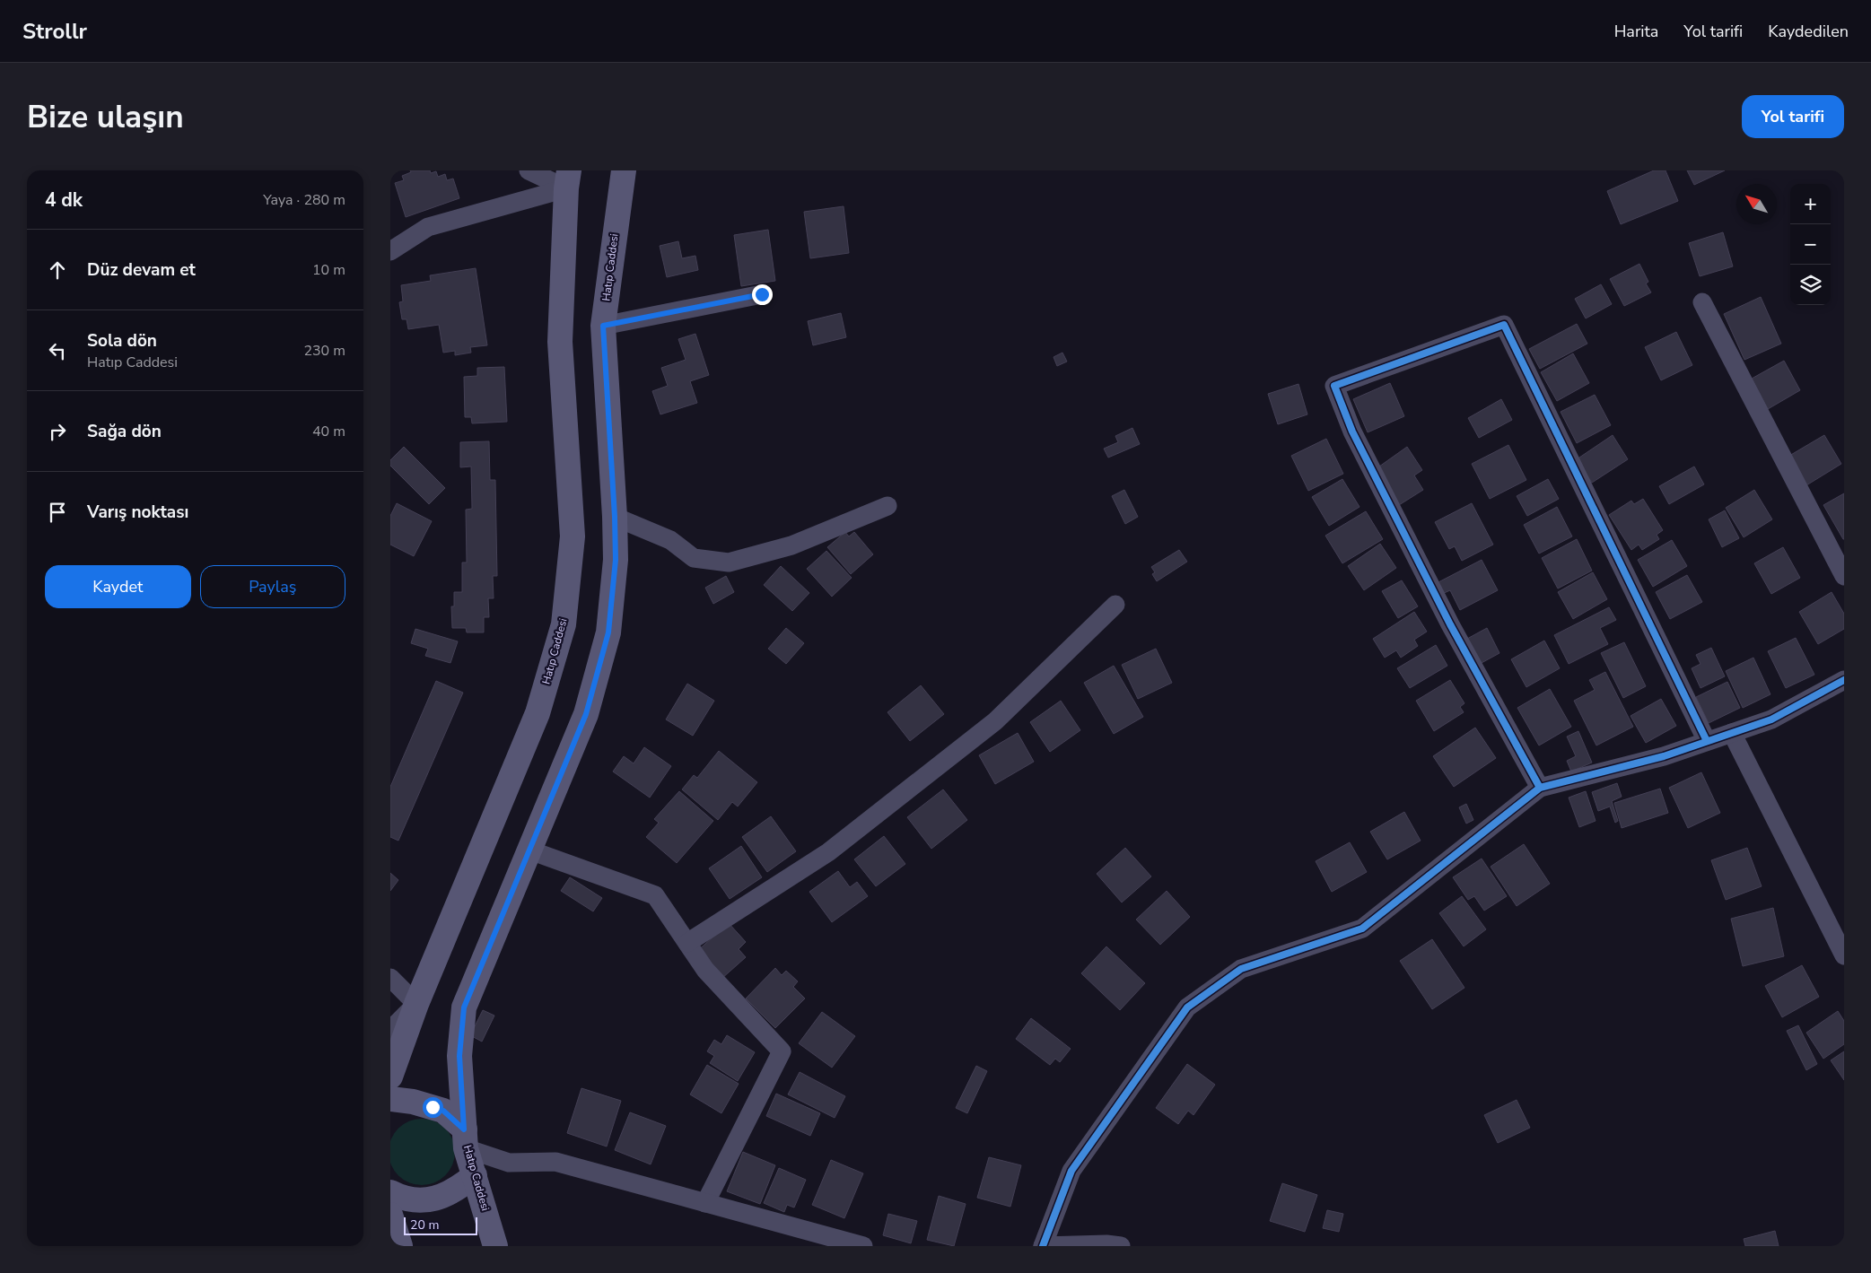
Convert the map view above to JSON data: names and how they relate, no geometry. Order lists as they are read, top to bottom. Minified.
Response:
{"streets":{"main road":["Hatıp Caddesi"]},"scale_bar":"20 m","north":"top left","page":{"header":"Strollr","nav":["Harita","Yol tarifi","Kaydedilen"],"buttons":["Yol tarifi",["Kaydet","Paylaş"]],"title":"Bize ulaşın","heading":["4 dk","Yaya · 280 m"],"map_buttons":["+","−"],"list":[["Düz devam et","10 m"],["Sola dön","Hatıp Caddesi","230 m"],["Sağa dön","40 m"],"Varış noktası"],"scale":"20 m"}}
